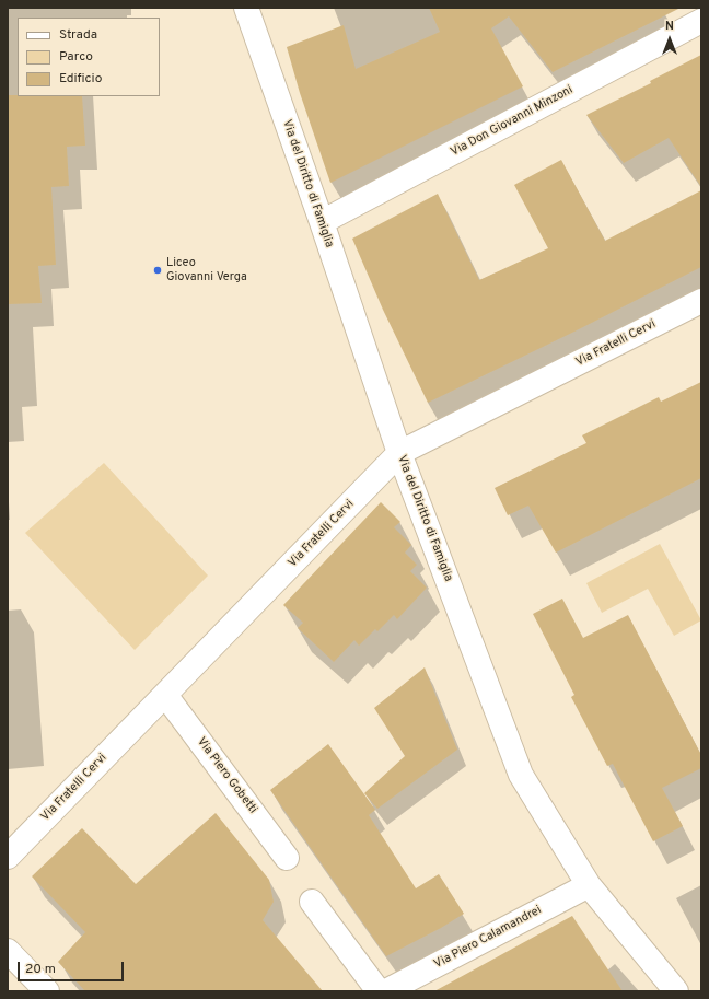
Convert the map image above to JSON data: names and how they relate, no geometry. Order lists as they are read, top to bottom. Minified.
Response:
{"streets":{"street":["Via Don Giovanni Minzoni","Via del Diritto di Famiglia","Via Fratelli Cervi","Via Piero Gobetti","Via Piero Calamandrei"]},"crossings":[["Via Don Giovanni Minzoni","Via del Diritto di Famiglia"],["Via del Diritto di Famiglia","Via Fratelli Cervi"],["Via del Diritto di Famiglia","Via Piero Calamandrei"],["Via Fratelli Cervi","Via Piero Gobetti"]],"places":["Liceo Giovanni Verga"],"legend":["Strada","Parco","Edificio"],"scale_bar":"20 m","north":"top"}
